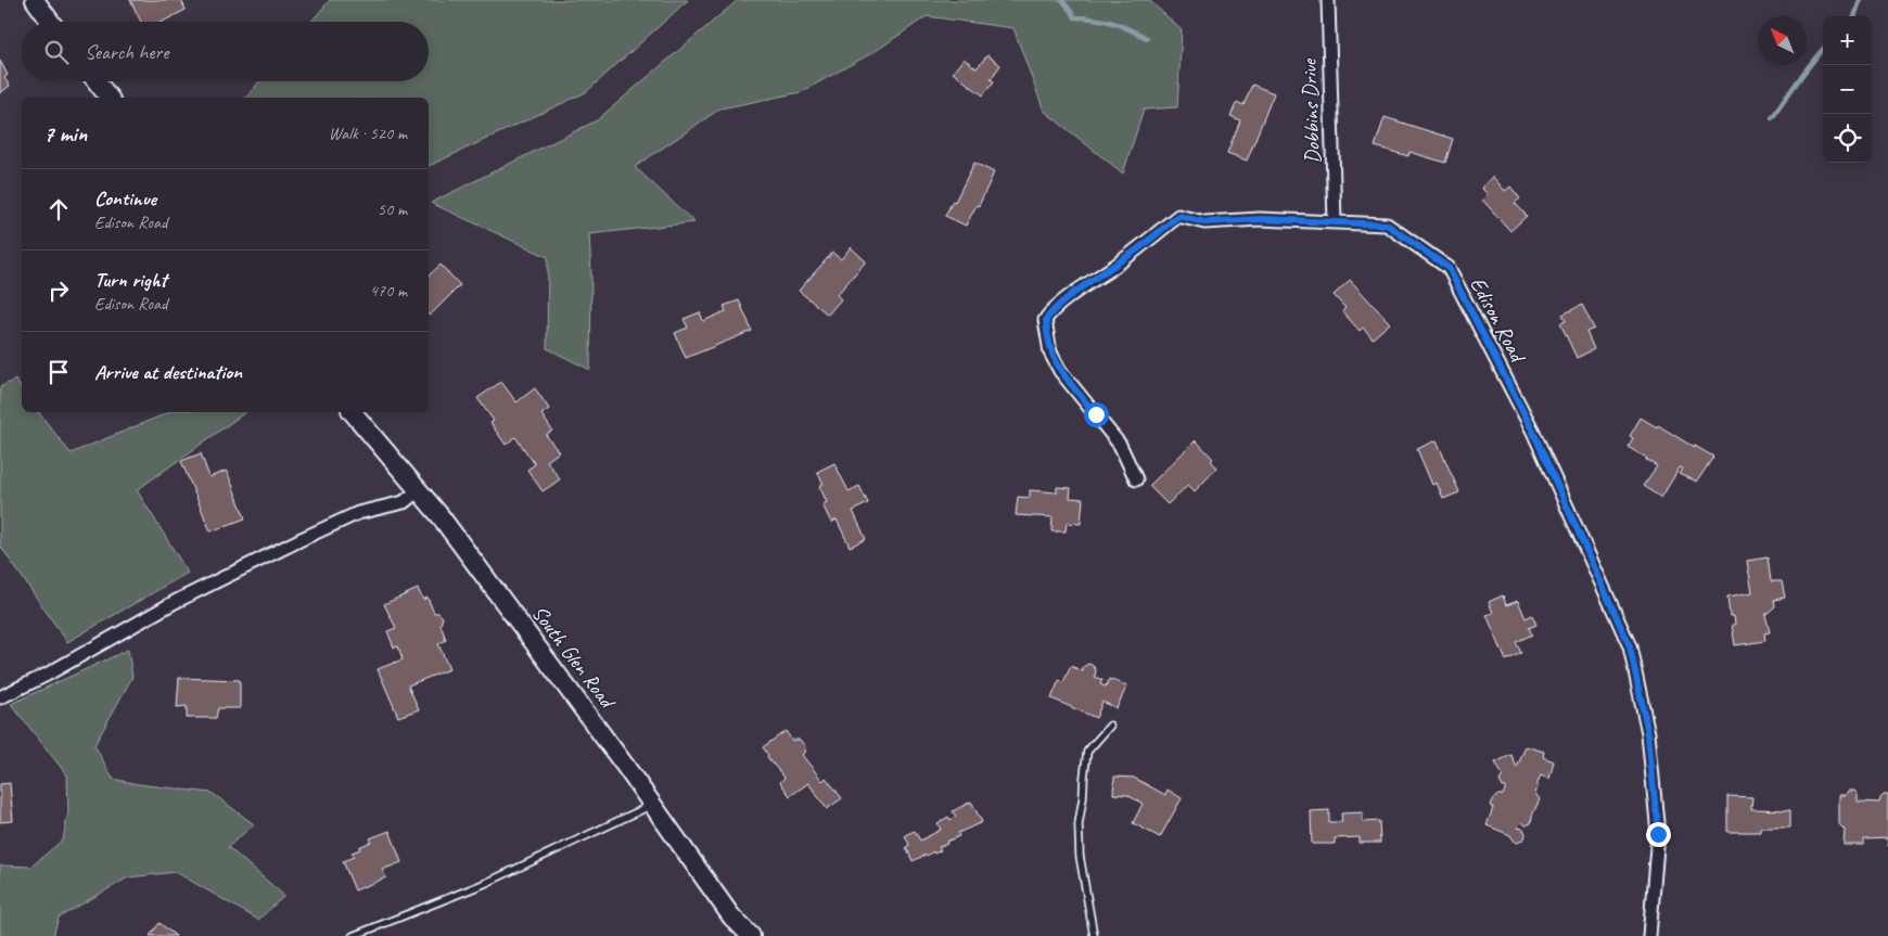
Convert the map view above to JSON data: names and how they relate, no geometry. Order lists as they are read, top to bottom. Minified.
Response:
{"streets":{"main road":["South Glen Road"],"street":["Dobbins Drive","Edison Road"]},"crossings":[["Dobbins Drive","Edison Road"]],"north":"top left","page":{"map_buttons":["+","−"],"search":"Search here","heading":["7 min","Walk · 520 m"],"list":[["Continue","Edison Road","50 m"],["Turn right","Edison Road","470 m"],"Arrive at destination"]}}
